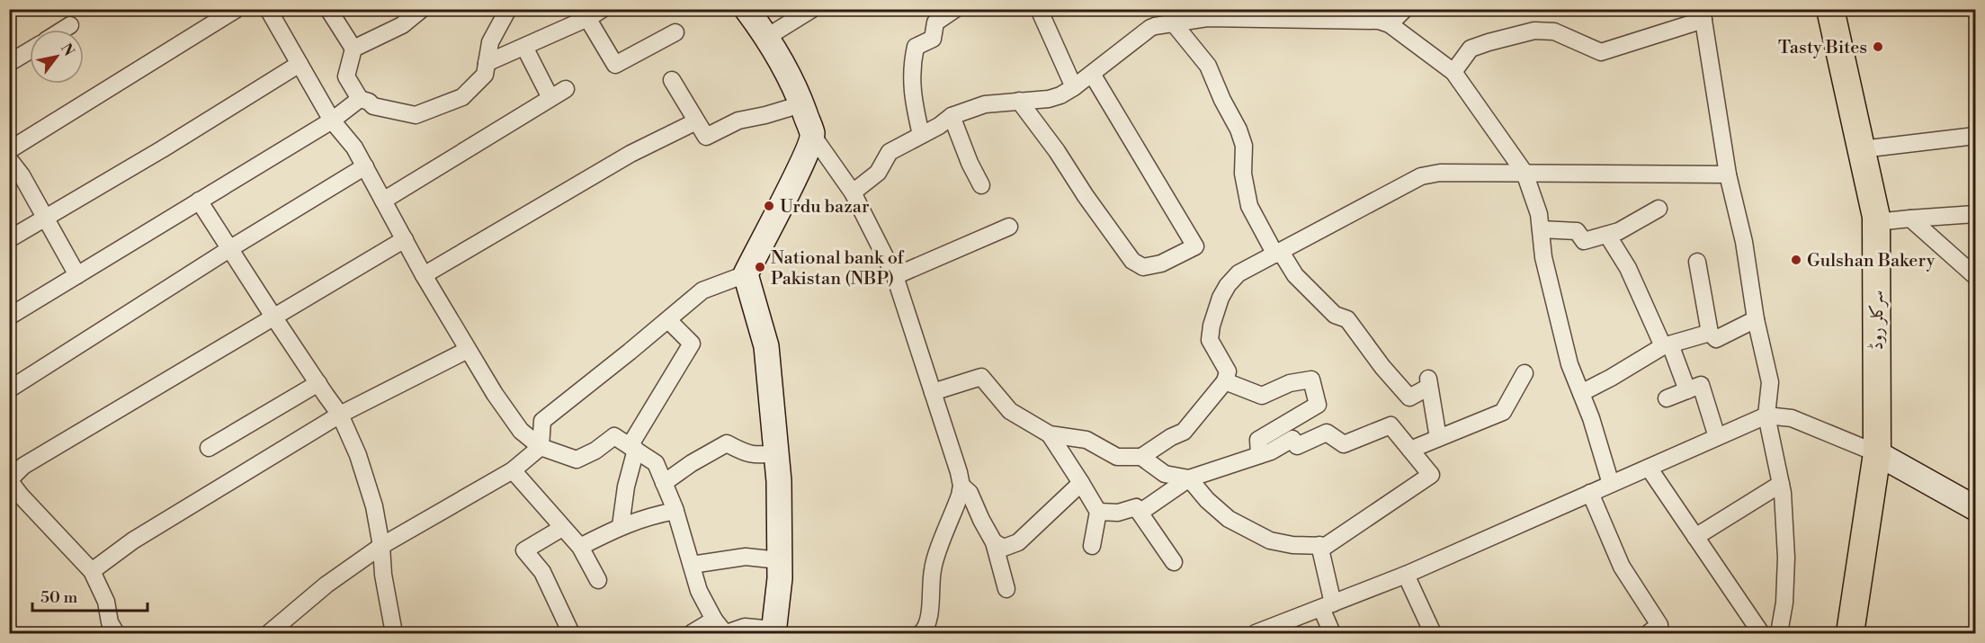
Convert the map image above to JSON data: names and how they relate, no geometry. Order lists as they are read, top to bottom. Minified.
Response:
{"streets":{"main road":["سرکلر روڈ"]},"places":["Tasty Bites","Urdu bazar","Gulshan Bakery","National bank of Pakistan (NBP)"],"scale_bar":"50 m","north":"top right"}
